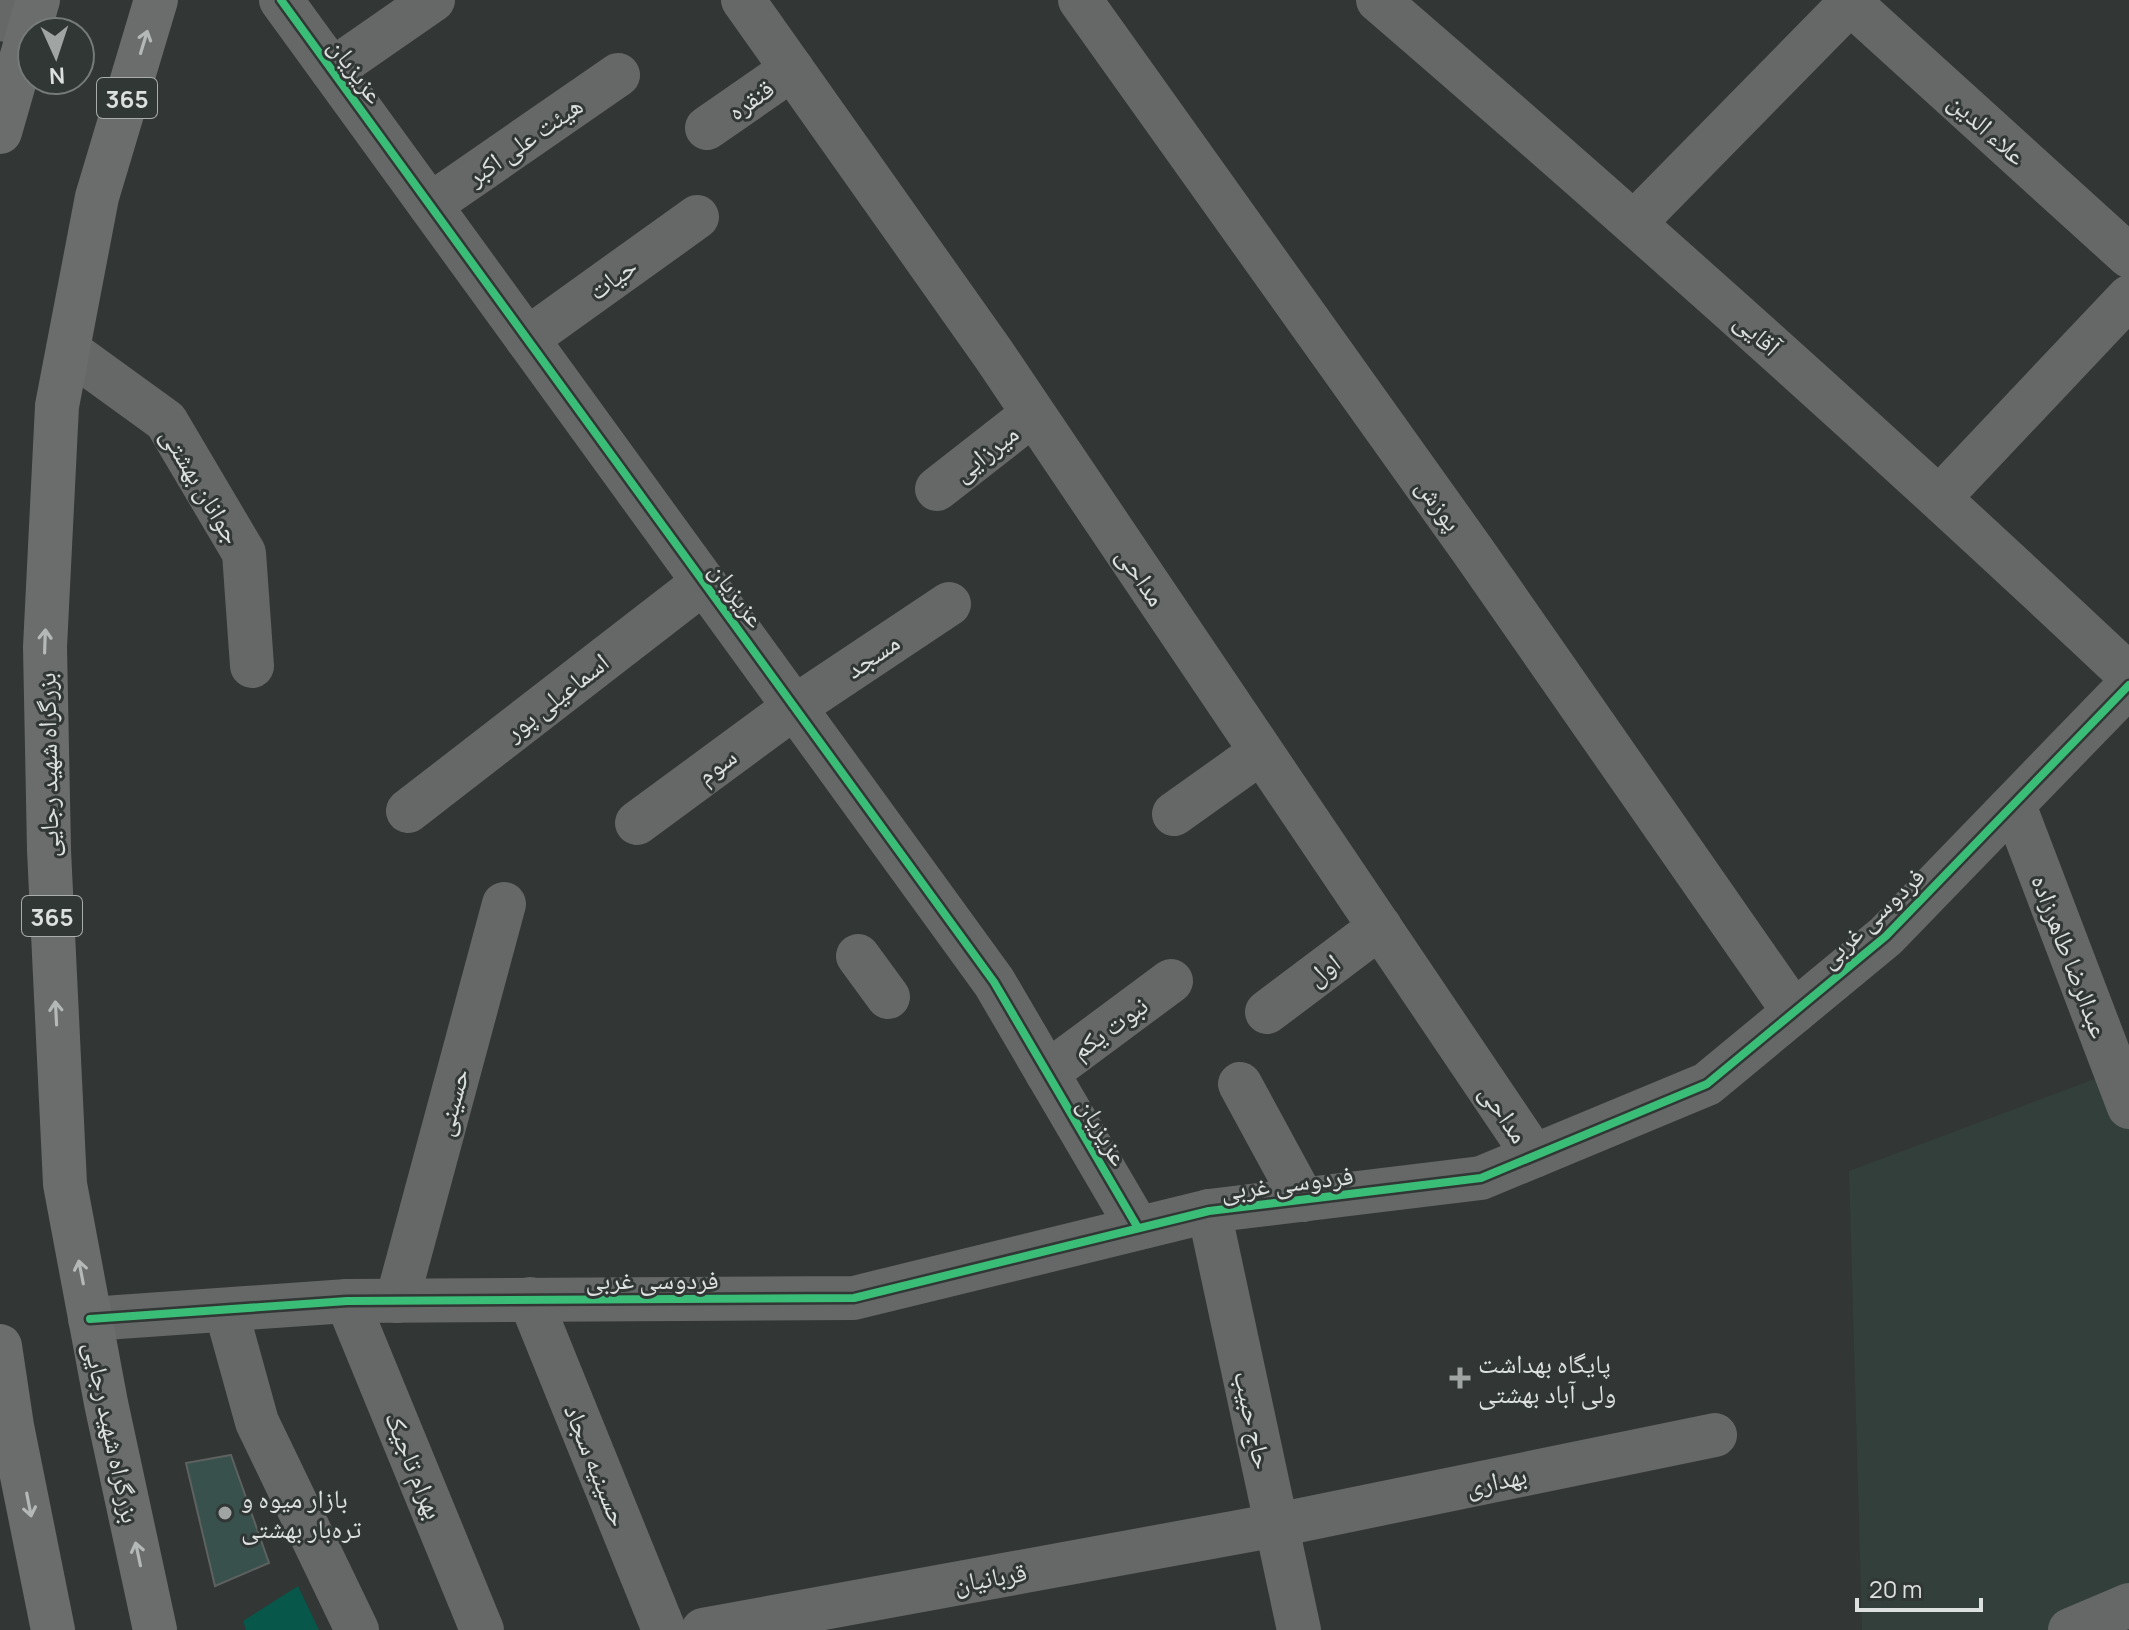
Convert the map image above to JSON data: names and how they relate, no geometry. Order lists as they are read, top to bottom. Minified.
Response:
{"streets":{"highway":["365","بزرگراه شهید رجایی"],"street":["عزیزیان","قنقره","علاء الدین","هیئت علی اکبر","حیات","آقایی","میرزایی","جوانان بهشتی","پوزش","مداحی","مسجد","اسماعیلی پور","سوم","فردوسی غربی","عبدالرضا طاهرزاده","اول","نبوت یکم","حسینی","حاج حبیب","بهرام تاجیک","حسینیه سجاد","بهداری","قربانیان"]},"crossings":[["عزیزیان","هیئت علی اکبر"],["عزیزیان","حیات"],["عزیزیان","مسجد"],["عزیزیان","اسماعیلی پور"],["عزیزیان","سوم"],["عزیزیان","فردوسی غربی"],["عزیزیان","نبوت یکم"],["قنقره","مداحی"],["میرزایی","مداحی"],["جوانان بهشتی","بزرگراه شهید رجایی"],["پوزش","فردوسی غربی"],["مداحی","فردوسی غربی"],["مداحی","اول"],["مسجد","سوم"],["بزرگراه شهید رجایی","فردوسی غربی"],["فردوسی غربی","عبدالرضا طاهرزاده"],["فردوسی غربی","حسینی"],["فردوسی غربی","حاج حبیب"],["فردوسی غربی","بهرام تاجیک"],["فردوسی غربی","حسینیه سجاد"],["حاج حبیب","بهداری"],["حاج حبیب","قربانیان"],["بهداری","قربانیان"]],"one_way":["بزرگراه شهید رجایی"],"places":{"health":["پایگاه بهداشت ولی آباد بهشتی"],"other":["بازار میوه و تره‌بار بهشتی"]},"scale_bar":"20 m","north":"bottom"}
